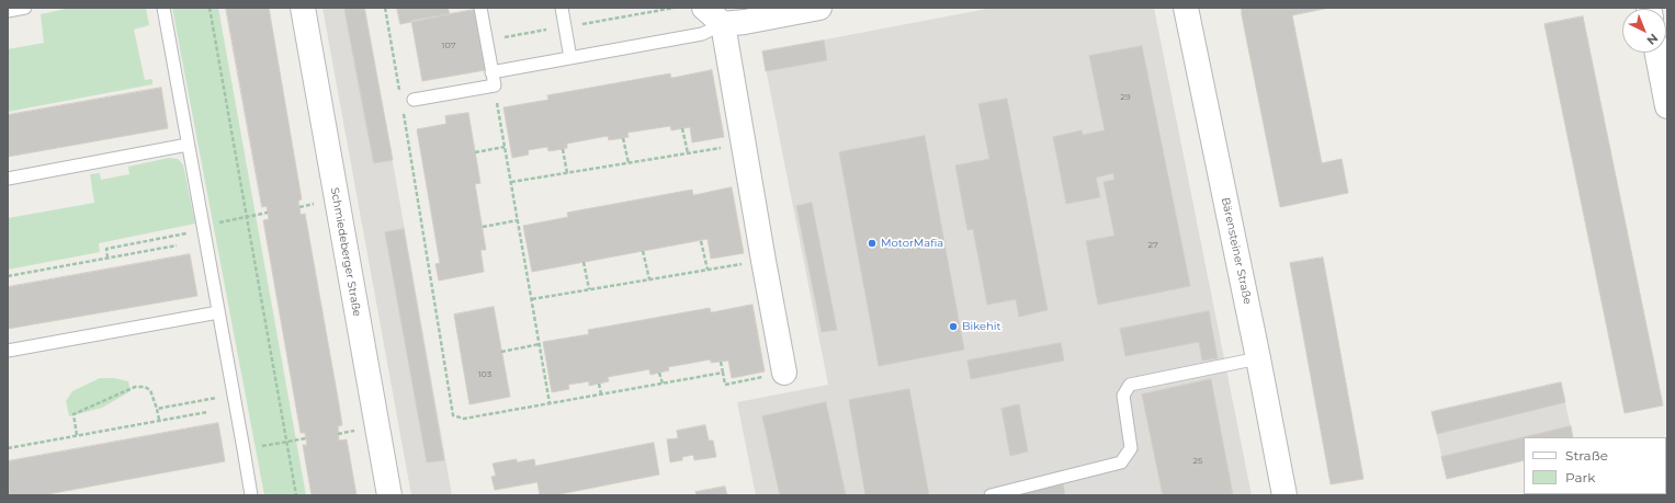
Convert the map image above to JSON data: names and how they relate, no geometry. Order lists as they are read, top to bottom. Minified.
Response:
{"streets":{"street":["Bärensteiner Straße","Schmiedeberger Straße"]},"places":["MotorMafia","Bikehit"],"house_numbers":["107","29","27","103","25"],"legend":["Straße","Park"],"north":"bottom right"}
